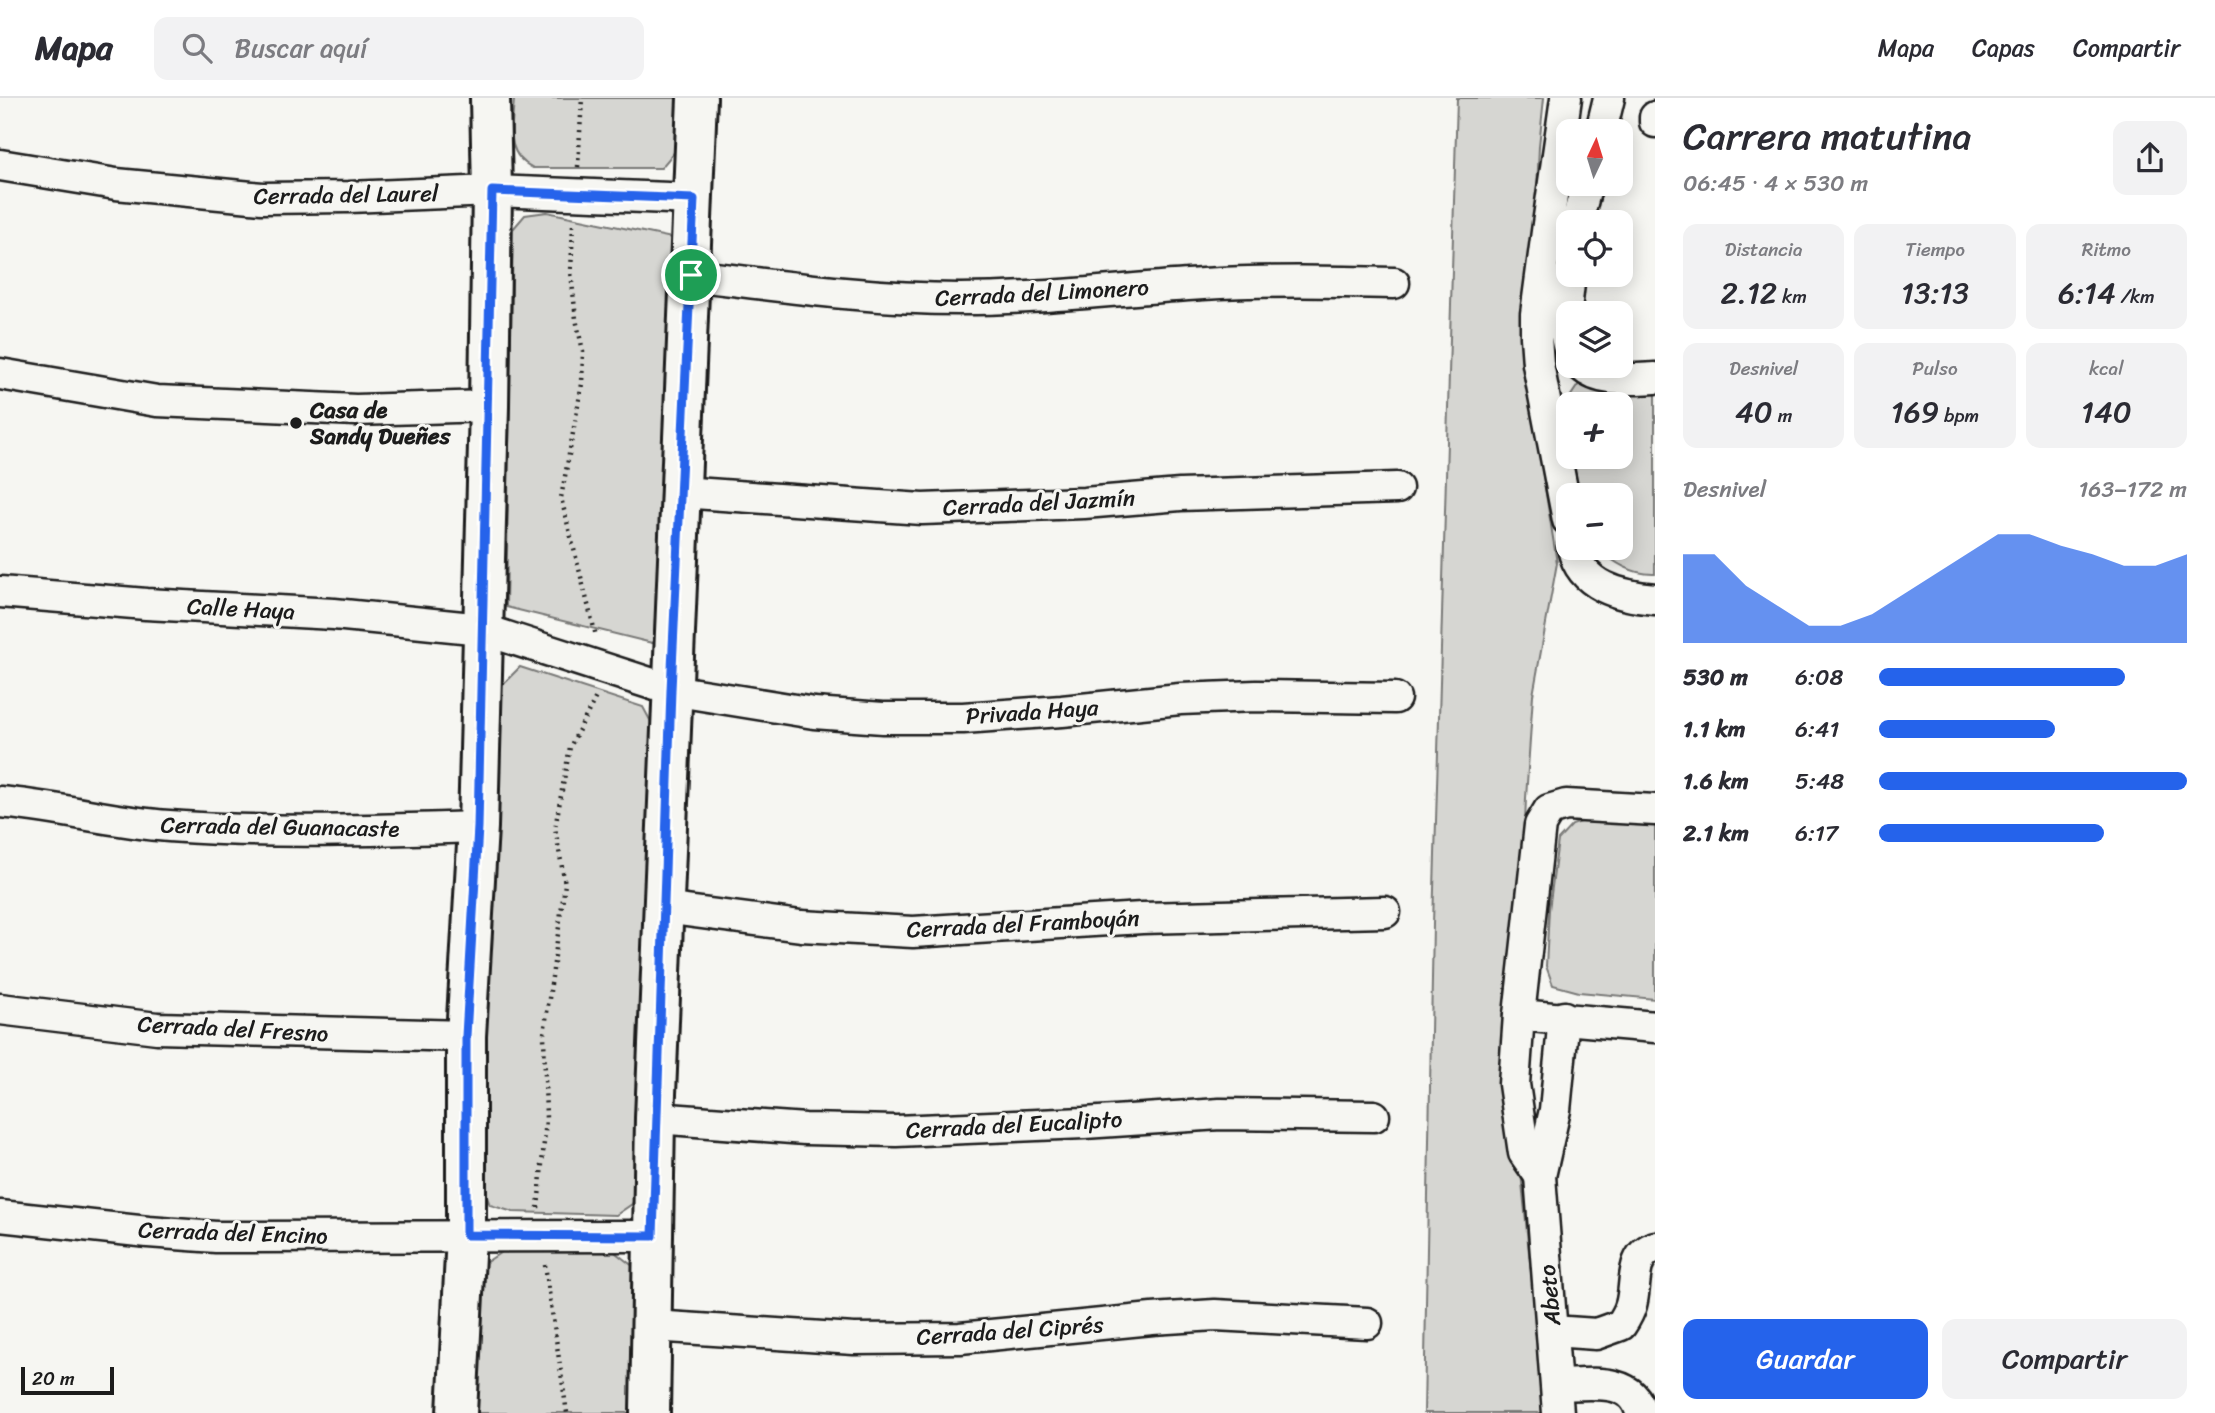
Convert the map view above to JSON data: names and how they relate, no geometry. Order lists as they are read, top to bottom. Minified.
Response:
{"streets":{"street":["Cerrada del Laurel","Cerrada del Limonero","Cerrada del Jazmín","Calle Haya","Privada Haya","Cerrada del Guanacaste","Cerrada del Framboyán","Cerrada del Fresno","Cerrada del Eucalipto","Cerrada del Encino","Abeto","Cerrada del Ciprés"]},"crossings":[["Calle Haya","Privada Haya"]],"places":["Casa de Sandy Dueñes"],"scale_bar":"20 m","north":"top","page":{"header":"Mapa","search":"Buscar aquí","nav":["Mapa","Capas","Compartir"],"heading":["Carrera matutina","06:45 · 4 × 530 m"],"map_buttons":["+","−"],"stats":[["Distancia","2.12 km"],["Tiempo","13:13"],["Ritmo","6:14 /km"],["Desnivel","40 m"],["Pulso","169 bpm"],["kcal","140"]],"chart":["Desnivel","163–172 m"],"list":[{"name":"530 m","note":"6:08"},{"name":"1.1 km","note":"6:41"},{"name":"1.6 km","note":"5:48"},{"name":"2.1 km","note":"6:17"}],"buttons":["Guardar","Compartir"],"scale":"20 m"}}
